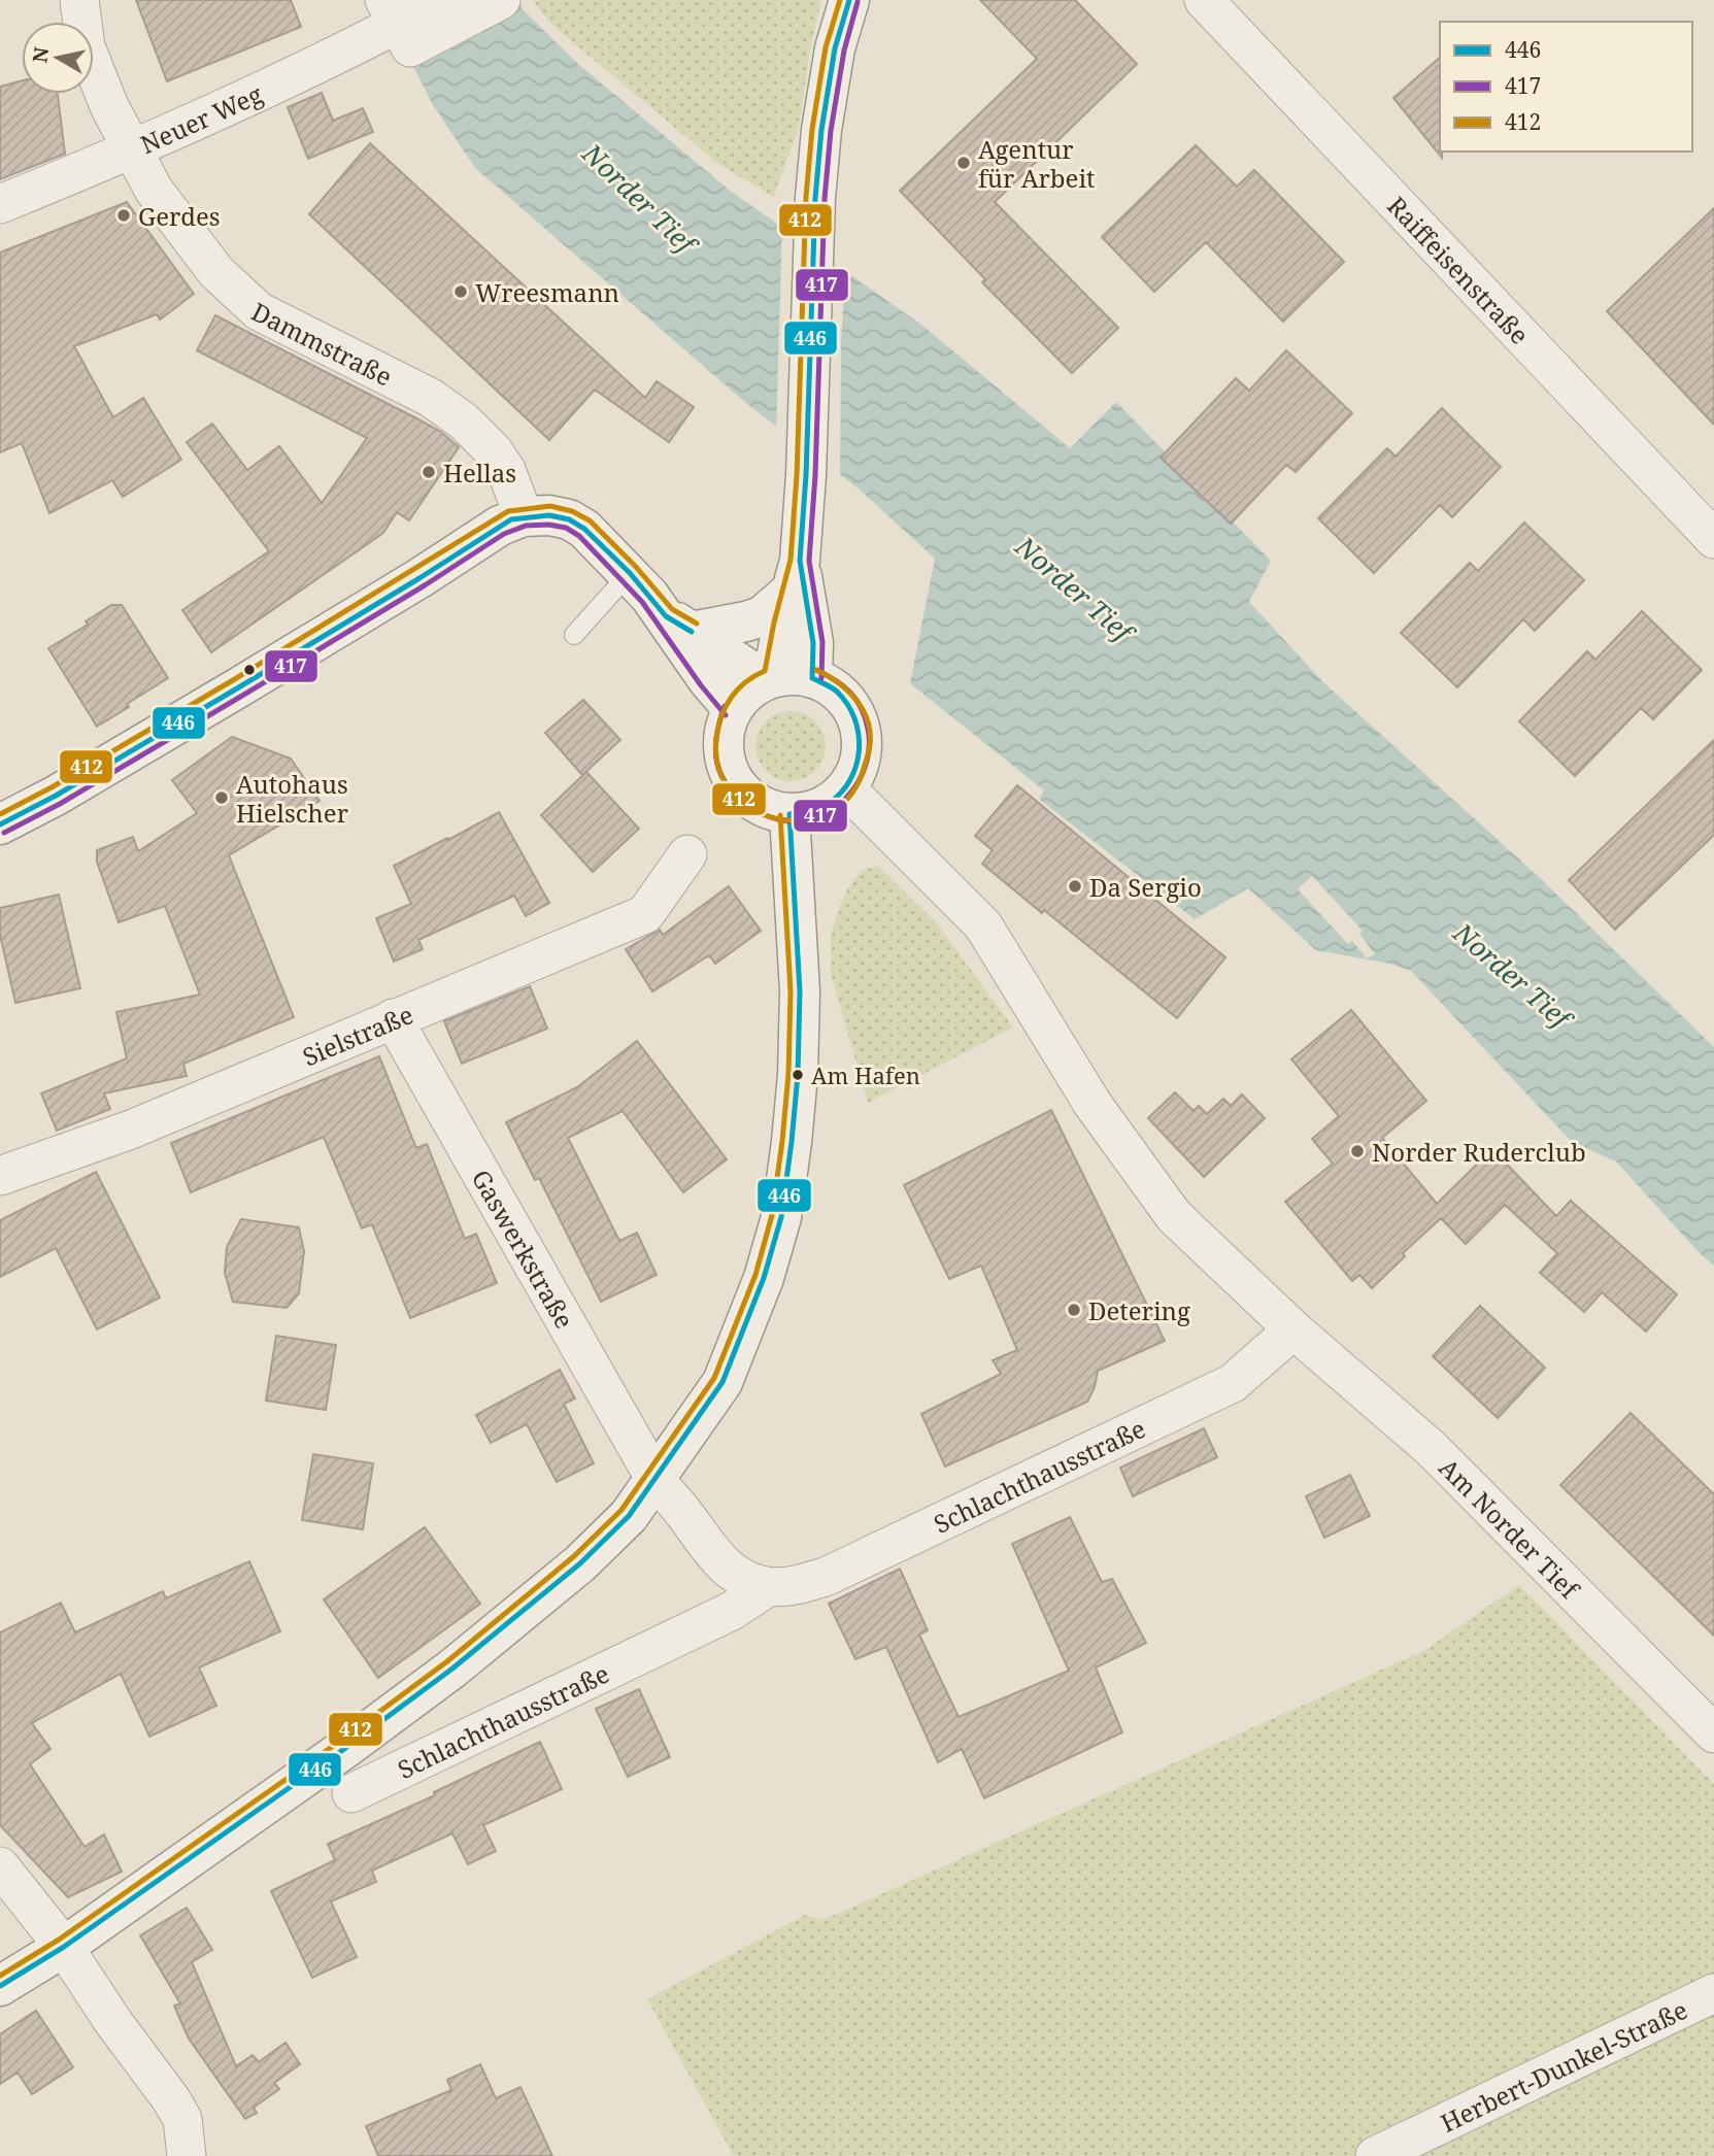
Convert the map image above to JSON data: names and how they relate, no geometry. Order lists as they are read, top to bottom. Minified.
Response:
{"streets":{"street":["Neuer Weg","Raiffeisenstraße","Dammstraße","Sielstraße","Gaswerkstraße","Schlachthausstraße","Am Norder Tief","Herbert-Dunkel-Straße"]},"crossings":[["Neuer Weg","Dammstraße"],["Sielstraße","Gaswerkstraße"],["Gaswerkstraße","Schlachthausstraße"],["Schlachthausstraße","Am Norder Tief"]],"water":["Norder Tief"],"places":["Agentur für Arbeit","Gerdes","Wreesmann","Hellas","Autohaus Hielscher","Da Sergio","Am Hafen","Norder Ruderclub","Detering"],"lines":["transit line 446","transit line 412","transit line 417"],"legend":["446","417","412"],"north":"left"}
